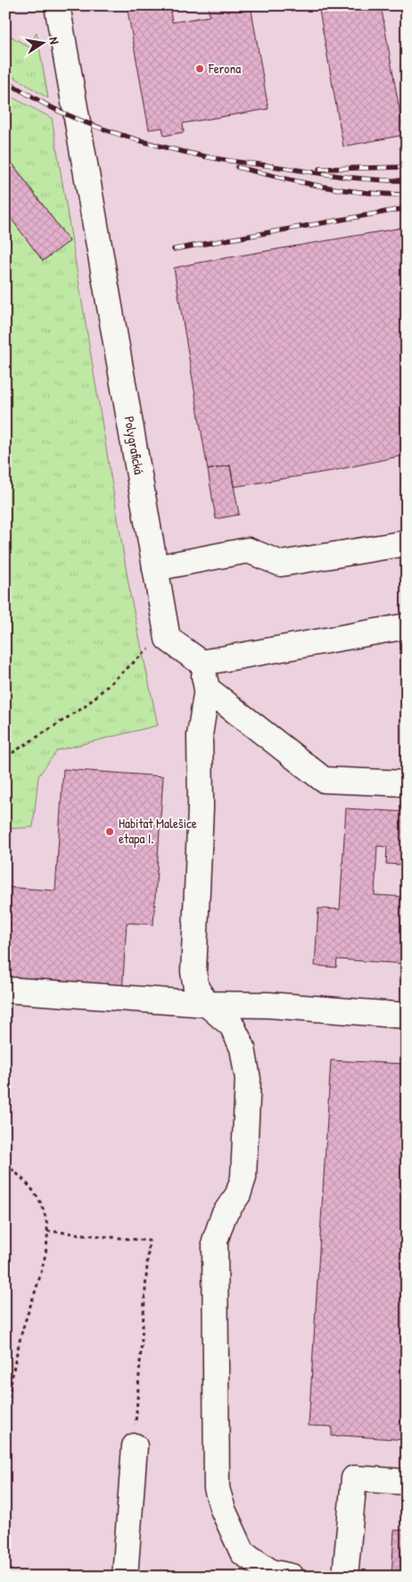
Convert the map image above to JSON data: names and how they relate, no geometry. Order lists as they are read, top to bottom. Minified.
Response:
{"streets":{"street":["Polygrafická"]},"places":["Ferona","Habitat Malešice etapa I."],"north":"right"}
